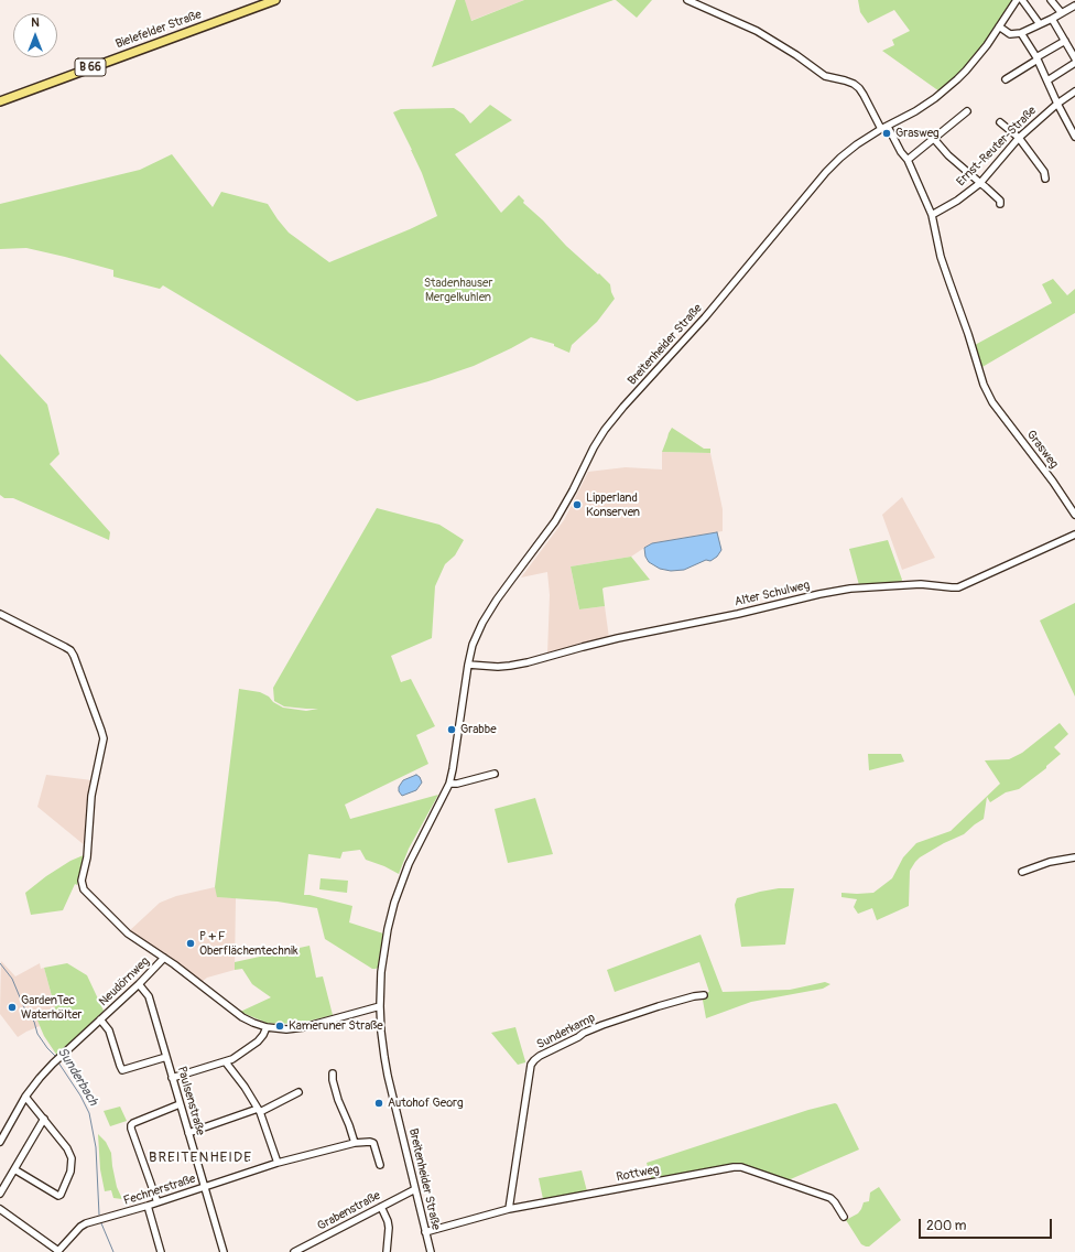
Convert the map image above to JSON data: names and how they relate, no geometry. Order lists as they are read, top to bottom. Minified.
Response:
{"streets":{"main road":["Bielefelder Straße","B 66"],"street":["Ernst-Reuter-Straße","Breitenheider Straße","Grasweg","Alter Schulweg","Neudörnweg","Sunderkamp","Paulsenstraße","Rottweg","Fechnerstraße","Grabenstraße"]},"crossings":[["Ernst-Reuter-Straße","Grasweg"],["Breitenheider Straße","Grasweg"],["Breitenheider Straße","Alter Schulweg"],["Breitenheider Straße","Rottweg"],["Breitenheider Straße","Grabenstraße"],["Neudörnweg","Paulsenstraße"],["Sunderkamp","Rottweg"],["Paulsenstraße","Fechnerstraße"]],"districts":["BREITENHEIDE"],"water":["Sunderbach"],"parks":["Stadenhauser Mergelkuhlen"],"places":["Grasweg","Lipperland Konserven","Grabbe","P + F Oberflächentechnik","GardenTec Waterhölter","Kameruner Straße","Autohof Georg"],"scale_bar":"200 m","north":"top"}
